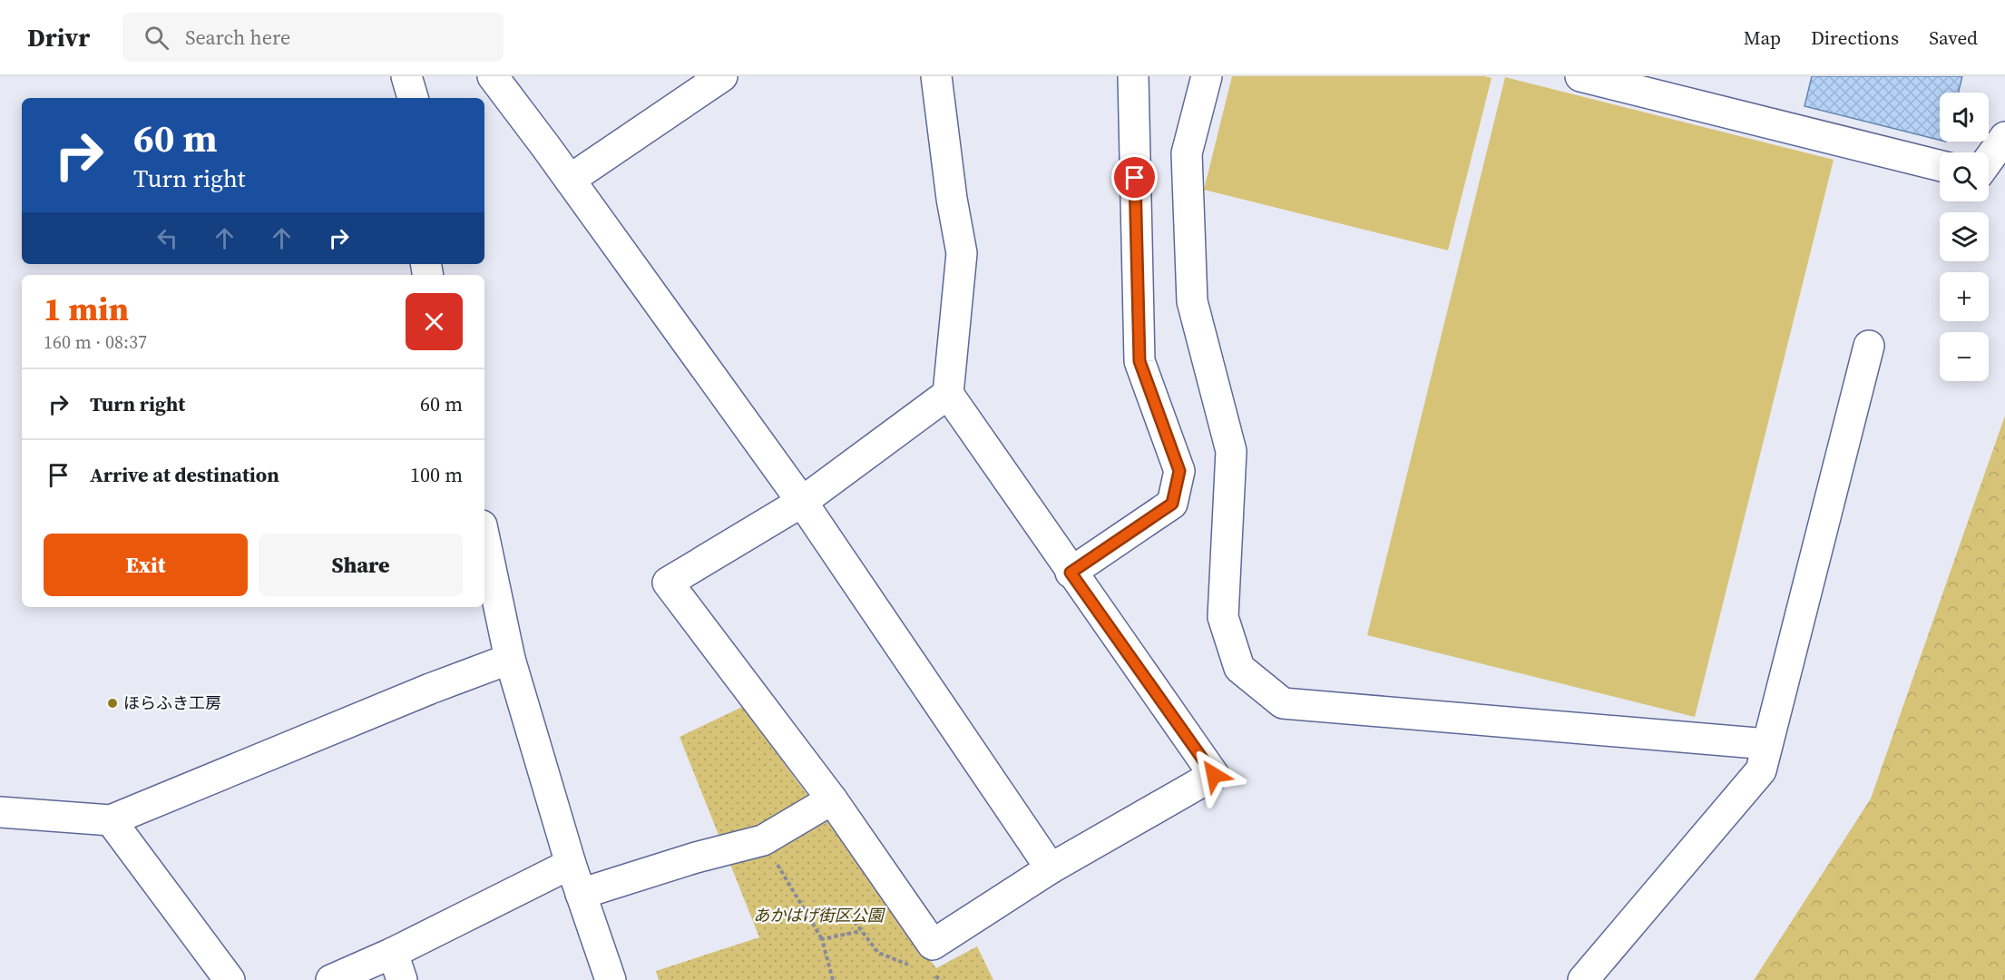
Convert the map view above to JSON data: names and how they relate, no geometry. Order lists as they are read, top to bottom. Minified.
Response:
{"parks":["あかはげ街区公園"],"places":["ほらふき工房"],"page":{"header":"Drivr","search":"Search here","nav":["Map","Directions","Saved"],"map_buttons":["+","−"],"turn":["60 m","Turn right"],"heading":["1 min","160 m · 08:37"],"list":[{"name":"Turn right","value":"60 m"},{"name":"Arrive at destination","value":"100 m"}],"buttons":["Exit","Share"]}}
